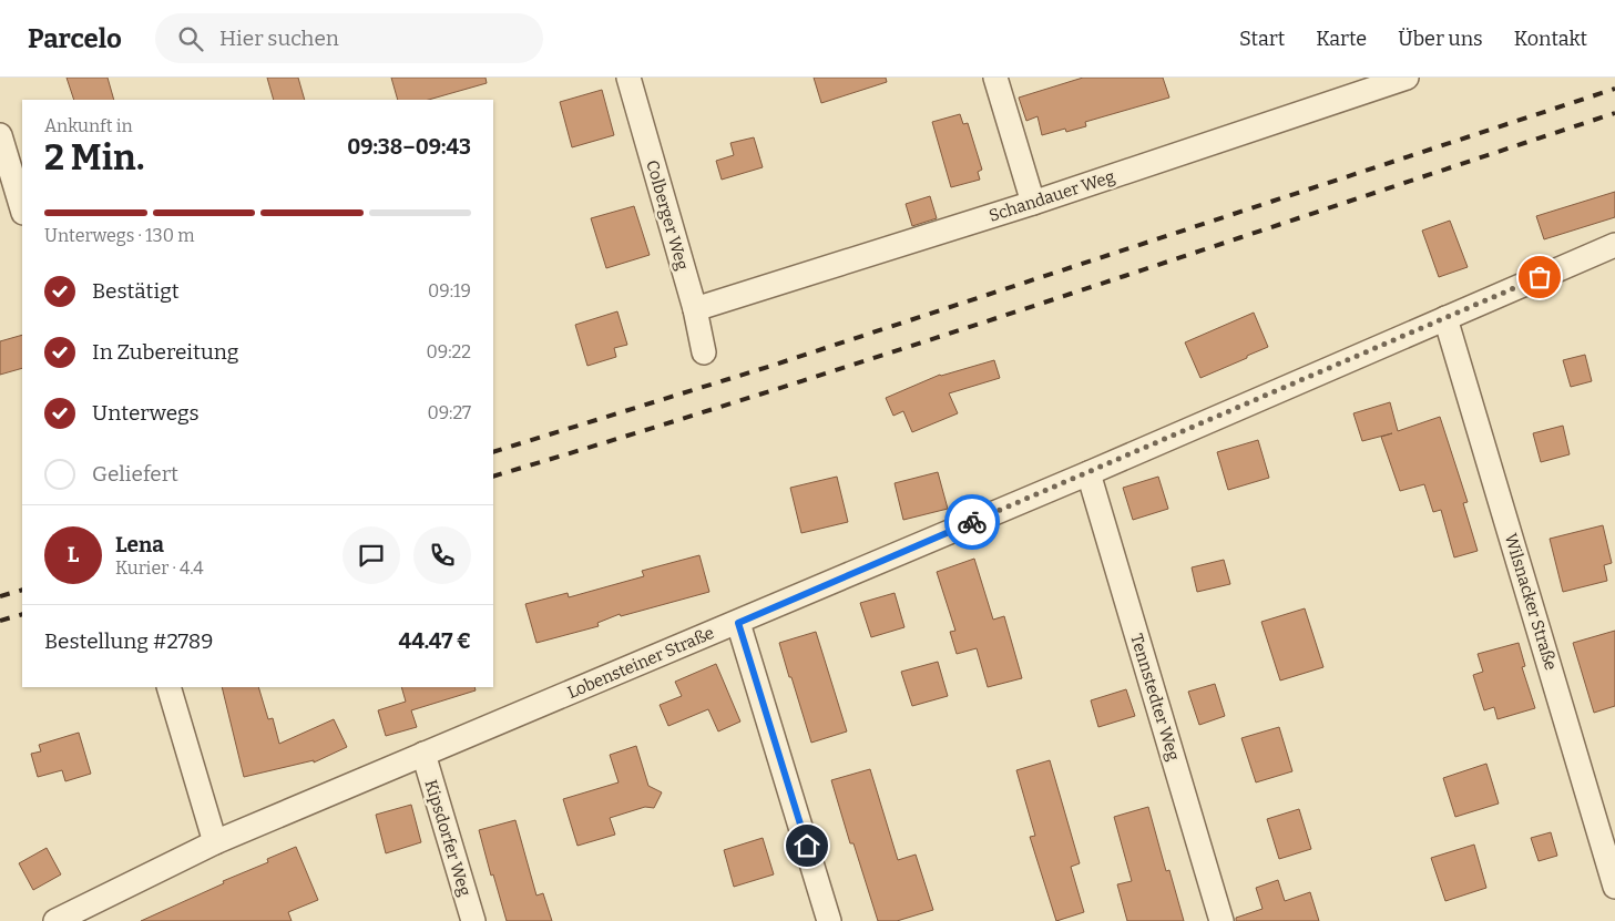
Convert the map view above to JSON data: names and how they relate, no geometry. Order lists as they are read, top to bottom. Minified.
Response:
{"streets":{"street":["Schandauer Weg","Colberger Weg","Wilsnacker Straße","Lobensteiner Straße","Tennstedter Weg","Kipsdorfer Weg"]},"crossings":[["Schandauer Weg","Colberger Weg"],["Wilsnacker Straße","Lobensteiner Straße"],["Lobensteiner Straße","Tennstedter Weg"],["Lobensteiner Straße","Kipsdorfer Weg"]],"page":{"header":"Parcelo","search":"Hier suchen","nav":["Start","Karte","Über uns","Kontakt"],"heading":["2 Min.","Ankunft in","09:38–09:43"],"panel":["Lena","Kurier · 4.4","Bestellung #2789","44.47 €"],"bar":"Unterwegs · 130 m","list":[["Bestätigt","09:19"],["In Zubereitung","09:22"],["Unterwegs","09:27"],"Geliefert"],"round":"L"}}
